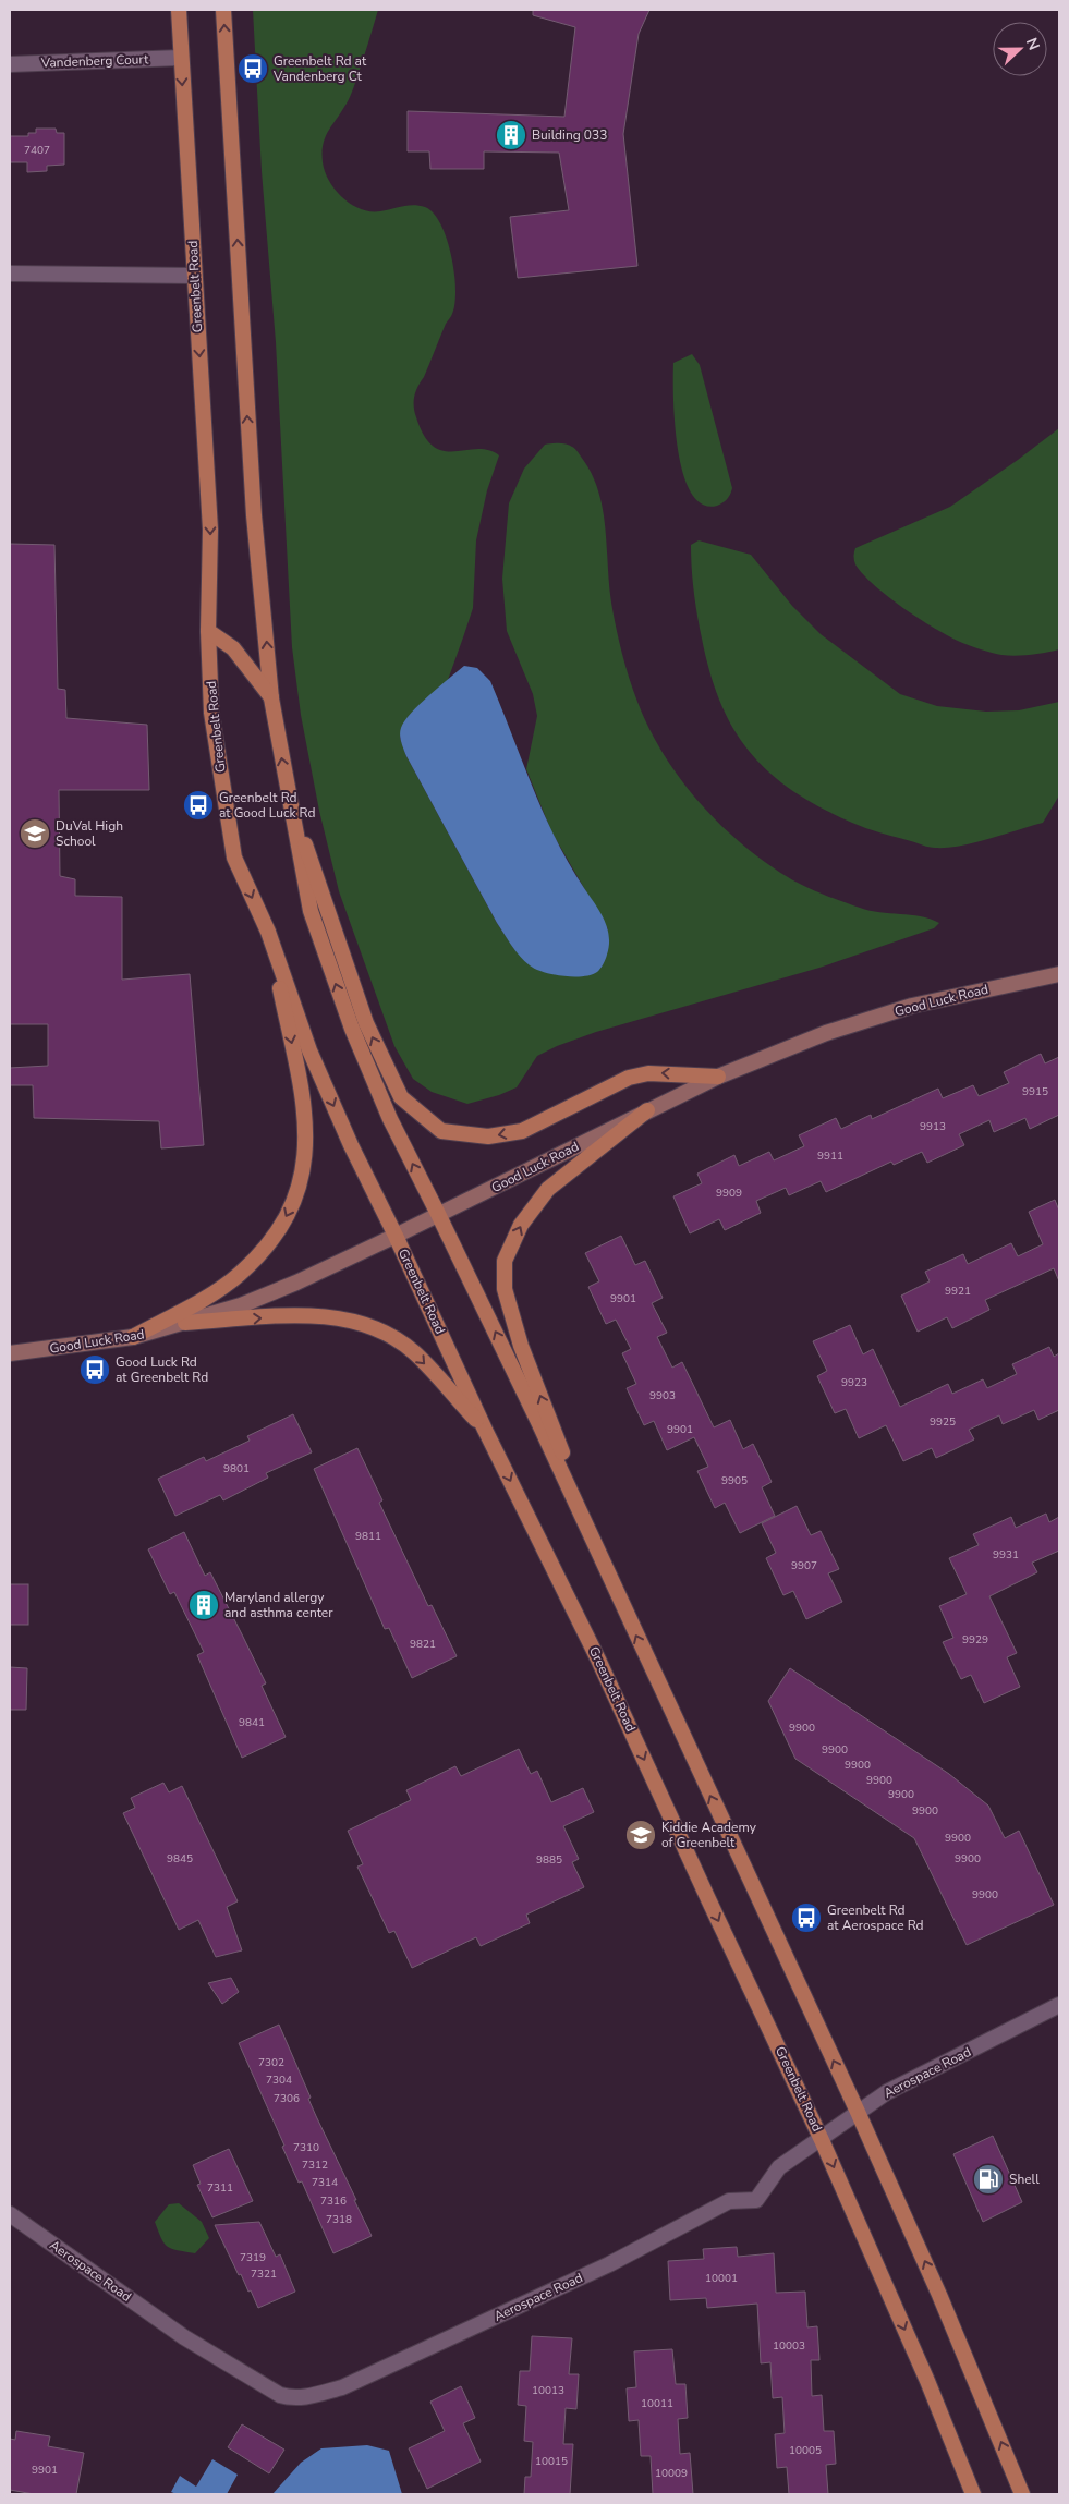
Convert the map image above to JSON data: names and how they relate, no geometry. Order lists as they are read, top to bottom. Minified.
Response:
{"streets":{"main road":["Greenbelt Road","Good Luck Road"],"street":["Vandenberg Court","Aerospace Road"]},"crossings":[["Vandenberg Court","Greenbelt Road"],["Greenbelt Road","Good Luck Road"],["Greenbelt Road","Aerospace Road"]],"places":{"bus stop":["Greenbelt Rd at Vandenberg Ct","Greenbelt Rd at Good Luck Rd","Good Luck Rd at Greenbelt Rd","Greenbelt Rd at Aerospace Rd"],"building":["Building 033","Maryland allergy and asthma center"],"school or university":["DuVal High School","Kiddie Academy of Greenbelt"],"fuel station":["Shell"]},"house_numbers":["7407","9915","9913","9911","9909","9921","9901","9923","9903","9925","9901","9801","9905","9811","9931","9907","9929","9821","9841","9900","9900","9900","9900","9900","9900","9900","9845","9900","9885","9900","7302","7304","7306","7310","7312","7314","7311","7316","7318","7319","7321","10001","10003","10013","10011","10005","10015","9901","10009"],"north":"right"}
